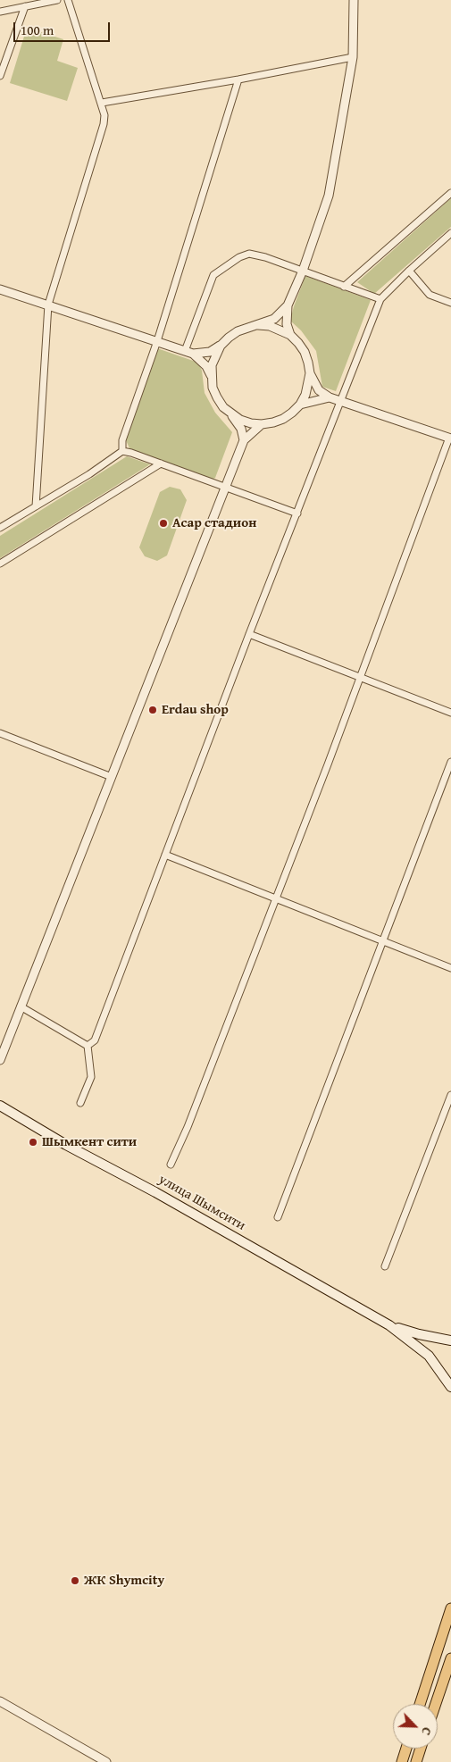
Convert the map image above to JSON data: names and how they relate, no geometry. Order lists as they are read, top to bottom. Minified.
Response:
{"streets":{"main road":["улица Шымсити"]},"places":["Асар стадион","Erdau shop","Шымкент сити","ЖК Shymcity"],"scale_bar":"100 m","north":"bottom right"}
